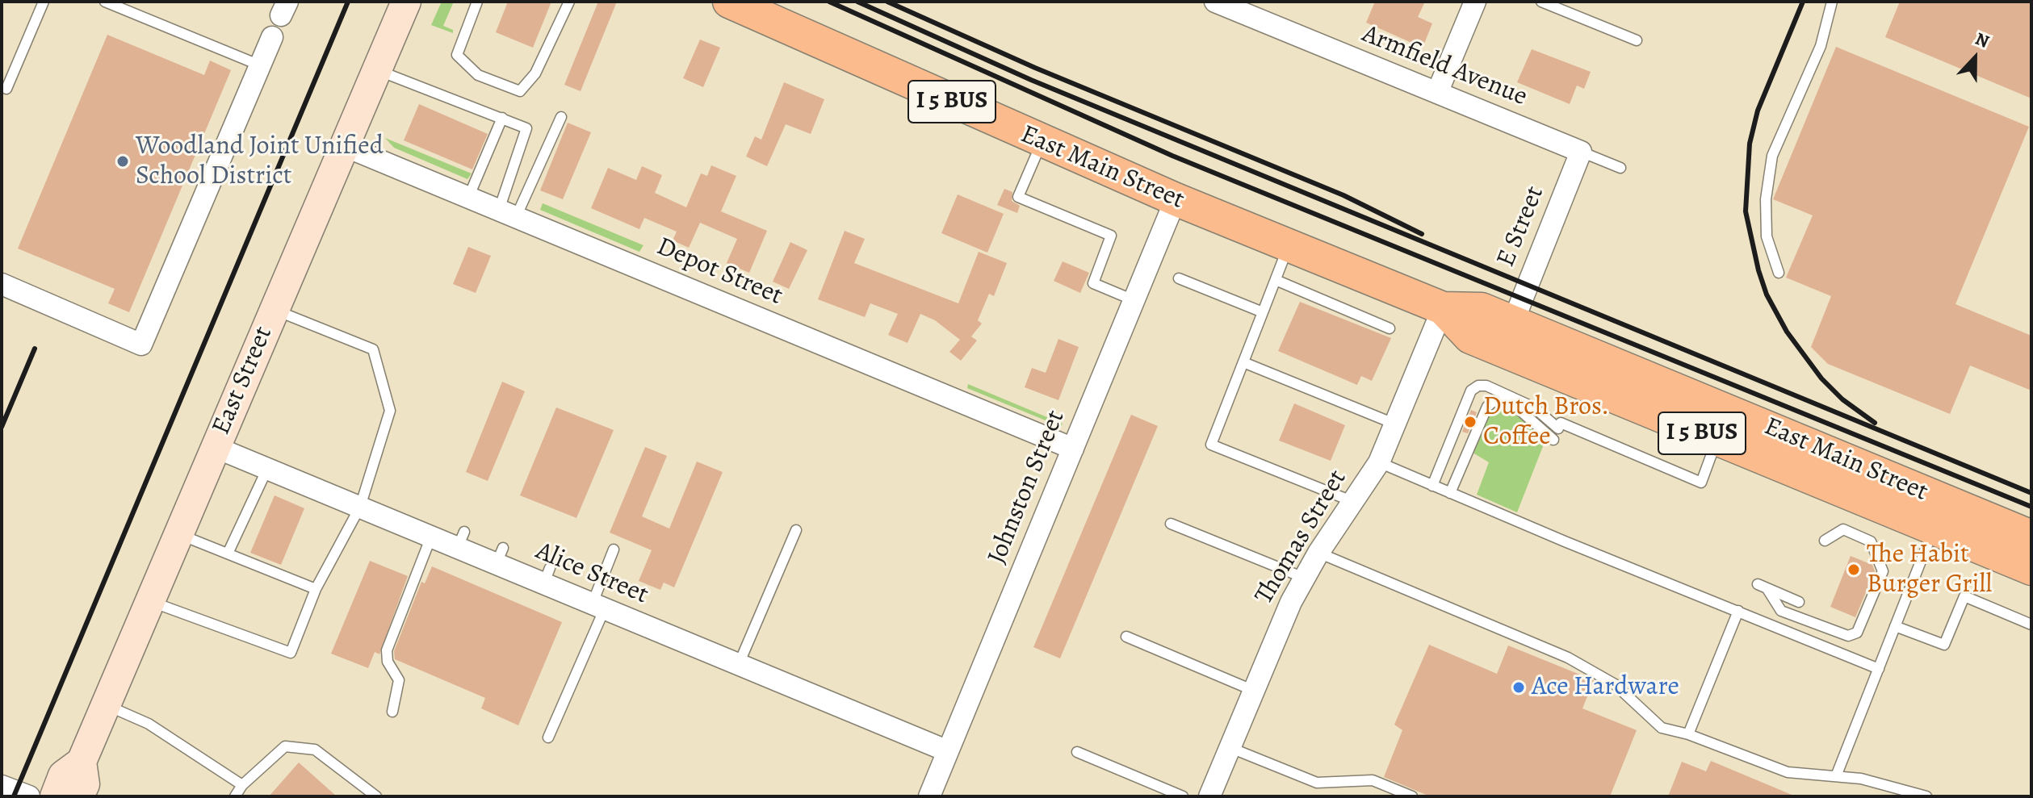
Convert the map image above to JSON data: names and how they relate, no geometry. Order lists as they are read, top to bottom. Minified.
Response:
{"streets":{"main road":["I 5 BUS","East Main Street","East Street"],"street":["Armfield Avenue","E Street","Depot Street","Johnston Street","Thomas Street","Alice Street"]},"crossings":[["Armfield Avenue","E Street"],["East Main Street","E Street"],["East Main Street","Johnston Street"],["East Main Street","Thomas Street"],["Depot Street","East Street"],["Depot Street","Johnston Street"],["East Street","Alice Street"],["Johnston Street","Alice Street"]],"places":["Woodland Joint Unified School District","Dutch Bros. Coffee","The Habit Burger Grill","Ace Hardware"],"north":"top"}
